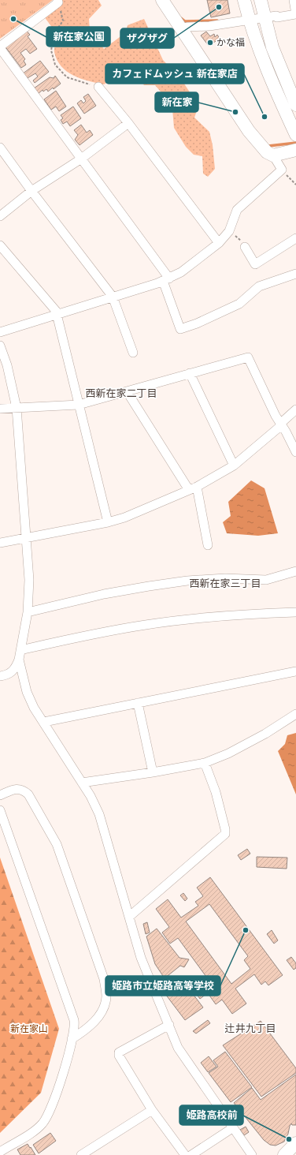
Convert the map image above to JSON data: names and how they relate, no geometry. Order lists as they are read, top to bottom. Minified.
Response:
{"districts":["西新在家二丁目","西新在家三丁目","辻井九丁目"],"parks":["新在家山"],"places":["ザグザグ","新在家公園","かな福","新在家","カフェドムッシュ 新在家店","姫路市立姫路高等学校","姫路高校前"]}
